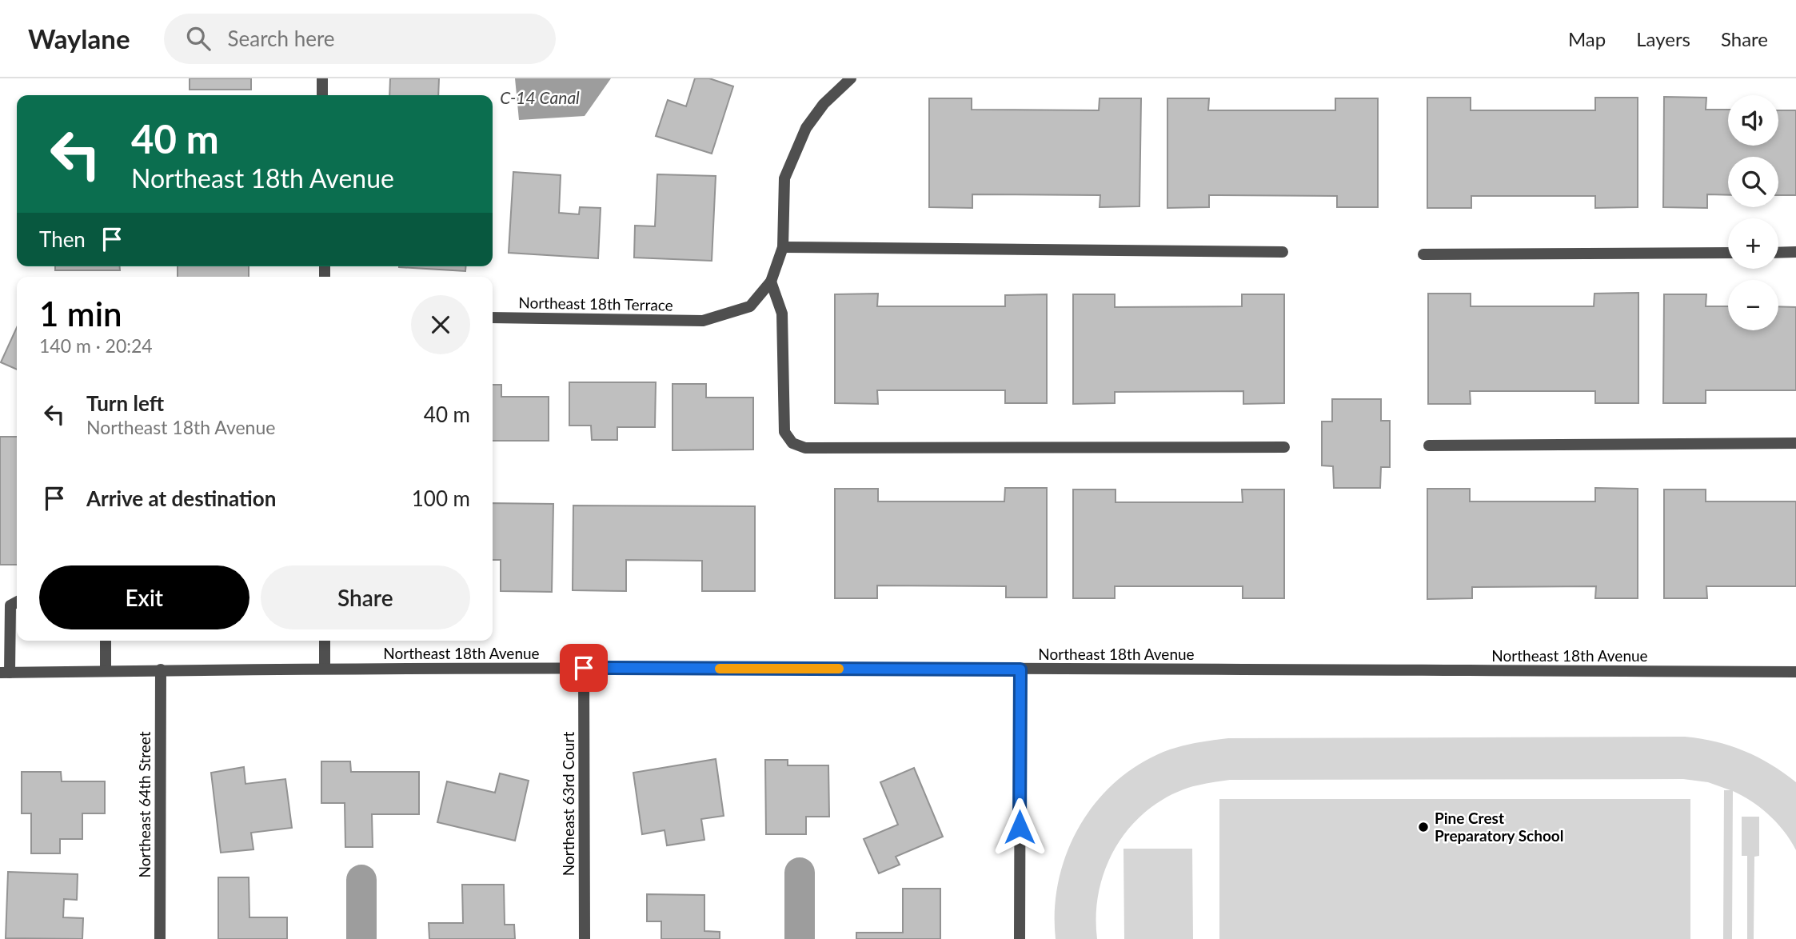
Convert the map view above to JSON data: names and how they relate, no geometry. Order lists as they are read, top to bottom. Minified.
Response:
{"streets":{"street":["Northeast 18th Terrace","Northeast 18th Avenue","Northeast 63rd Court","Northeast 64th Street"]},"crossings":[["Northeast 18th Avenue","Northeast 63rd Court"],["Northeast 18th Avenue","Northeast 64th Street"]],"water":["C-14 Canal"],"places":["Pine Crest Preparatory School"],"page":{"header":"Waylane","search":"Search here","nav":["Map","Layers","Share"],"map_buttons":["+","−"],"turn":["40 m","Northeast 18th Avenue"],"then":"Then","heading":["1 min","140 m · 20:24"],"list":[{"name":"Turn left","note":"Northeast 18th Avenue","value":"40 m"},{"name":"Arrive at destination","value":"100 m"}],"buttons":["Exit","Share"]}}
